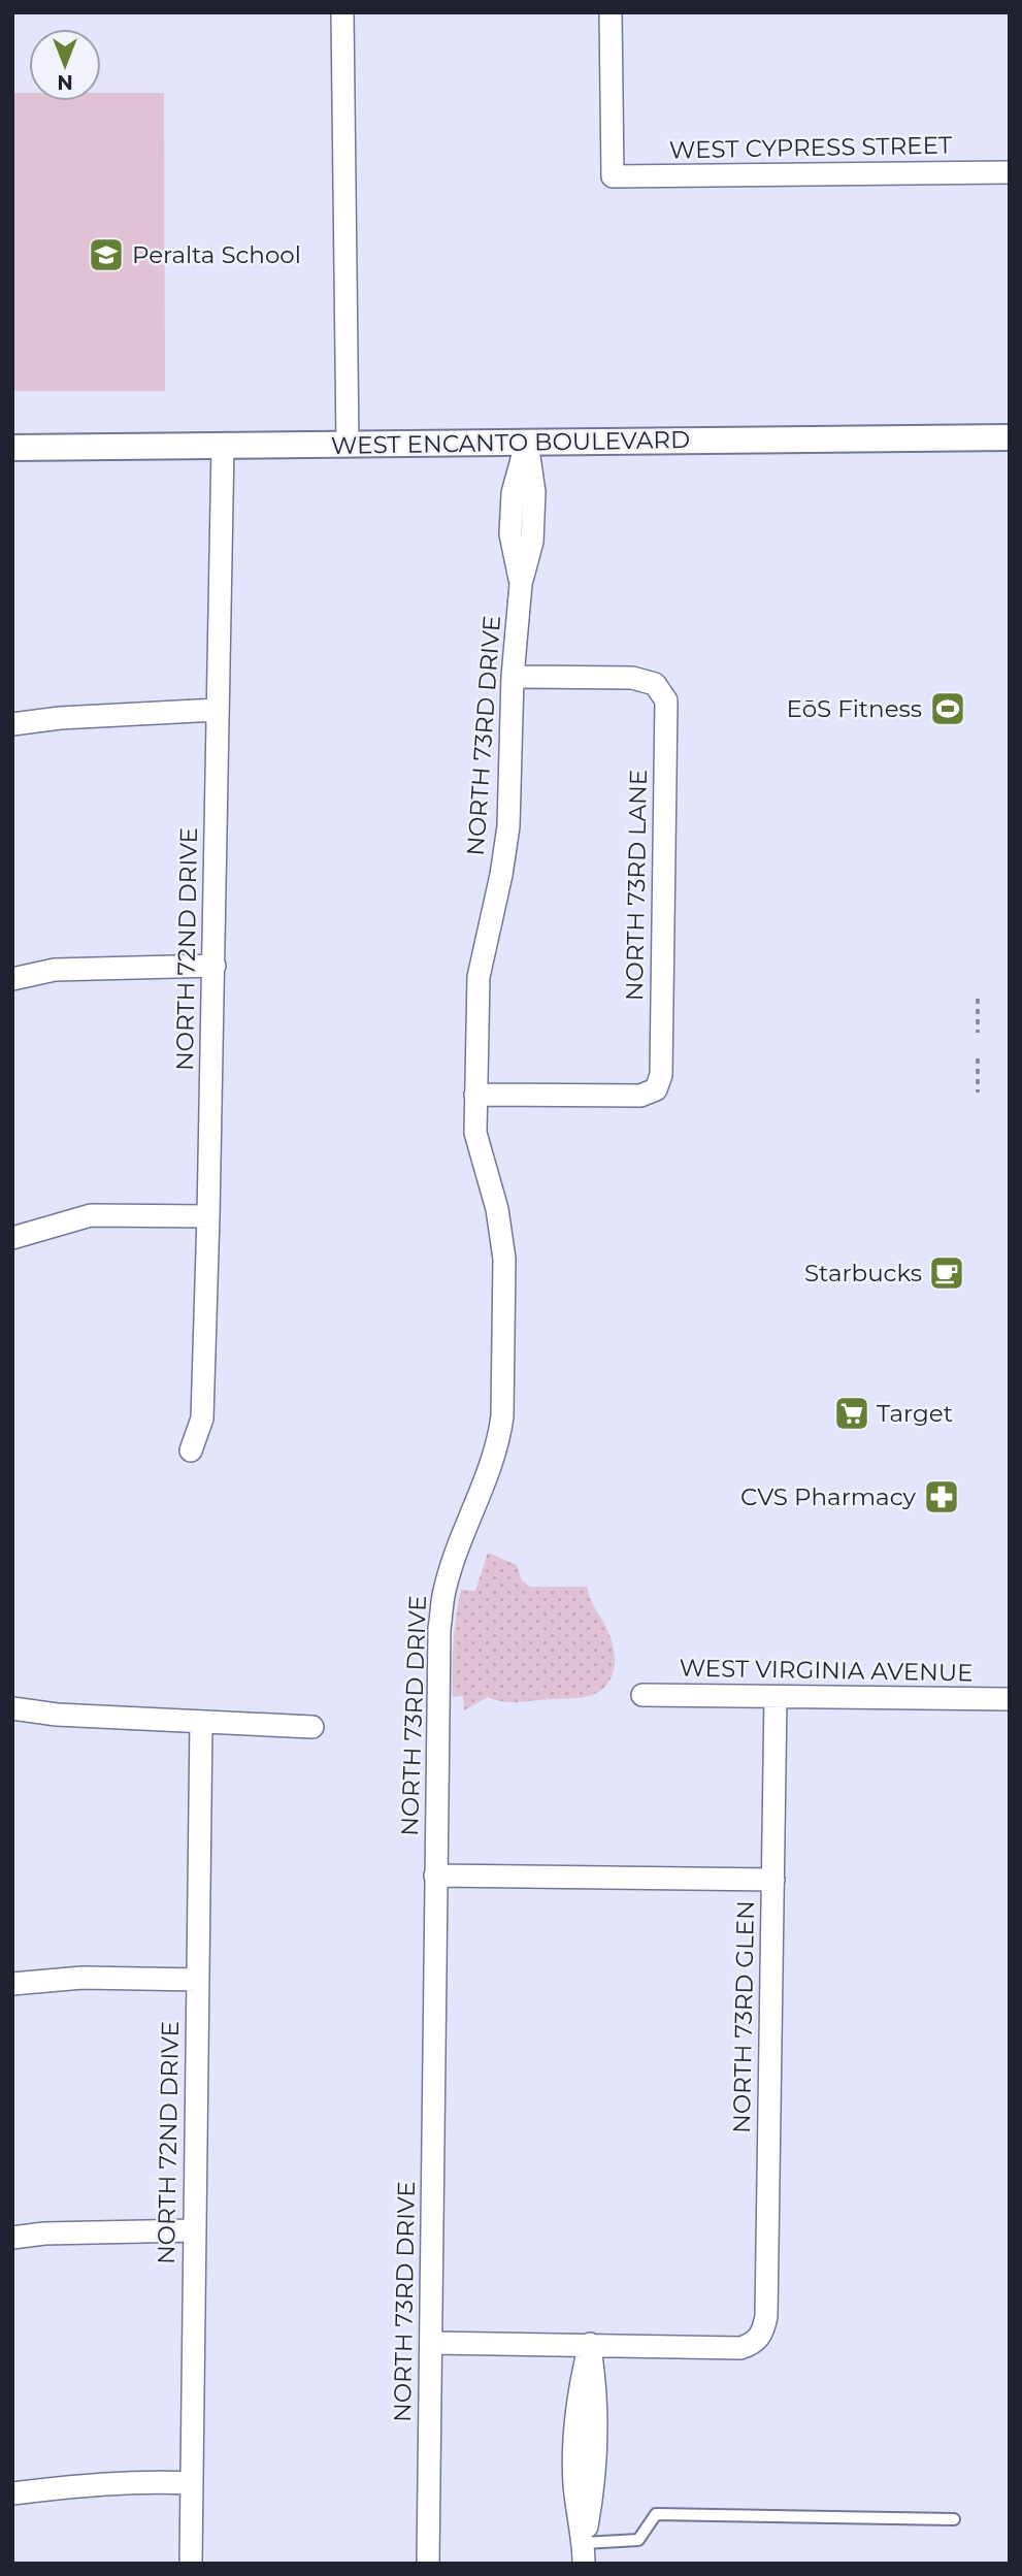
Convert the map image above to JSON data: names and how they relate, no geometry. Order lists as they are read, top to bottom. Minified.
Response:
{"streets":{"street":["WEST CYPRESS STREET","WEST ENCANTO BOULEVARD","NORTH 73RD DRIVE","NORTH 73RD LANE","NORTH 72ND DRIVE","WEST VIRGINIA AVENUE","NORTH 73RD GLEN"]},"crossings":[["WEST ENCANTO BOULEVARD","NORTH 73RD DRIVE"],["WEST ENCANTO BOULEVARD","NORTH 72ND DRIVE"],["NORTH 73RD DRIVE","NORTH 73RD LANE"],["WEST VIRGINIA AVENUE","NORTH 73RD GLEN"]],"places":{"school or university":["Peralta School"],"sports":["EōS Fitness"],"cafe":["Starbucks"],"supermarket":["Target"],"pharmacy":["CVS Pharmacy"]},"north":"bottom"}
